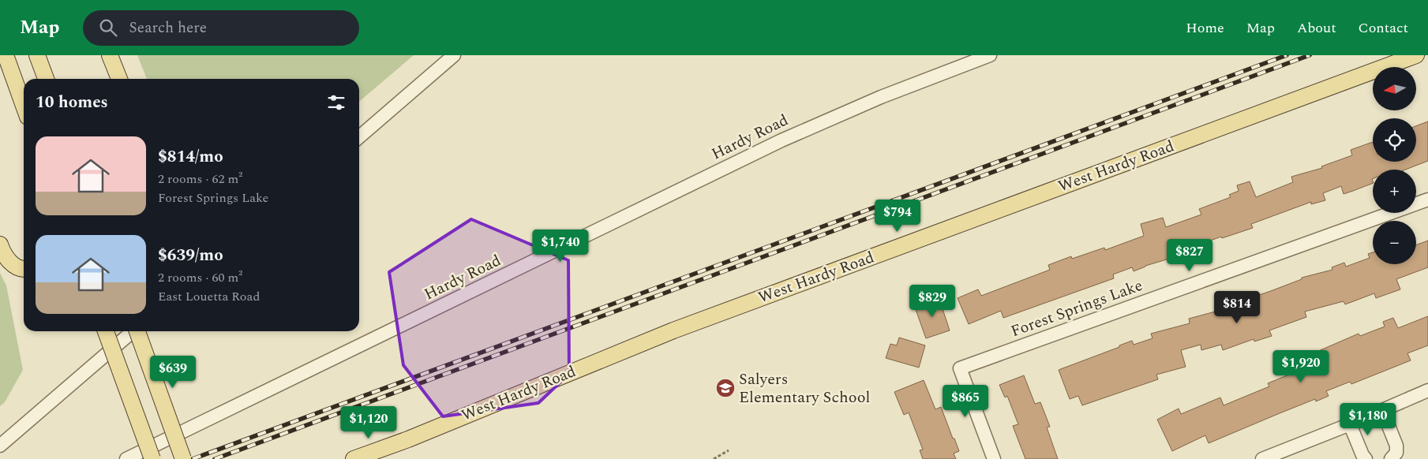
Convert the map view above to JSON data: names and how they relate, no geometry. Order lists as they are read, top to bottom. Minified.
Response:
{"streets":{"main road":["West Hardy Road"],"street":["Hardy Road","Forest Springs Lake"]},"places":{"school or university":["Salyers Elementary School"]},"north":"left","page":{"header":"Map","search":"Search here","nav":["Home","Map","About","Contact"],"map_buttons":["+","−"],"heading":"10 homes","list":[{"name":"$814/mo","note":"2 rooms · 62 m² · Forest Springs Lake"},{"name":"$639/mo","note":"2 rooms · 60 m² · East Louetta Road"}],"price":["$794","$1,740","$827","$829","$814","$1,920","$639","$865","$1,180","$1,120"]}}
